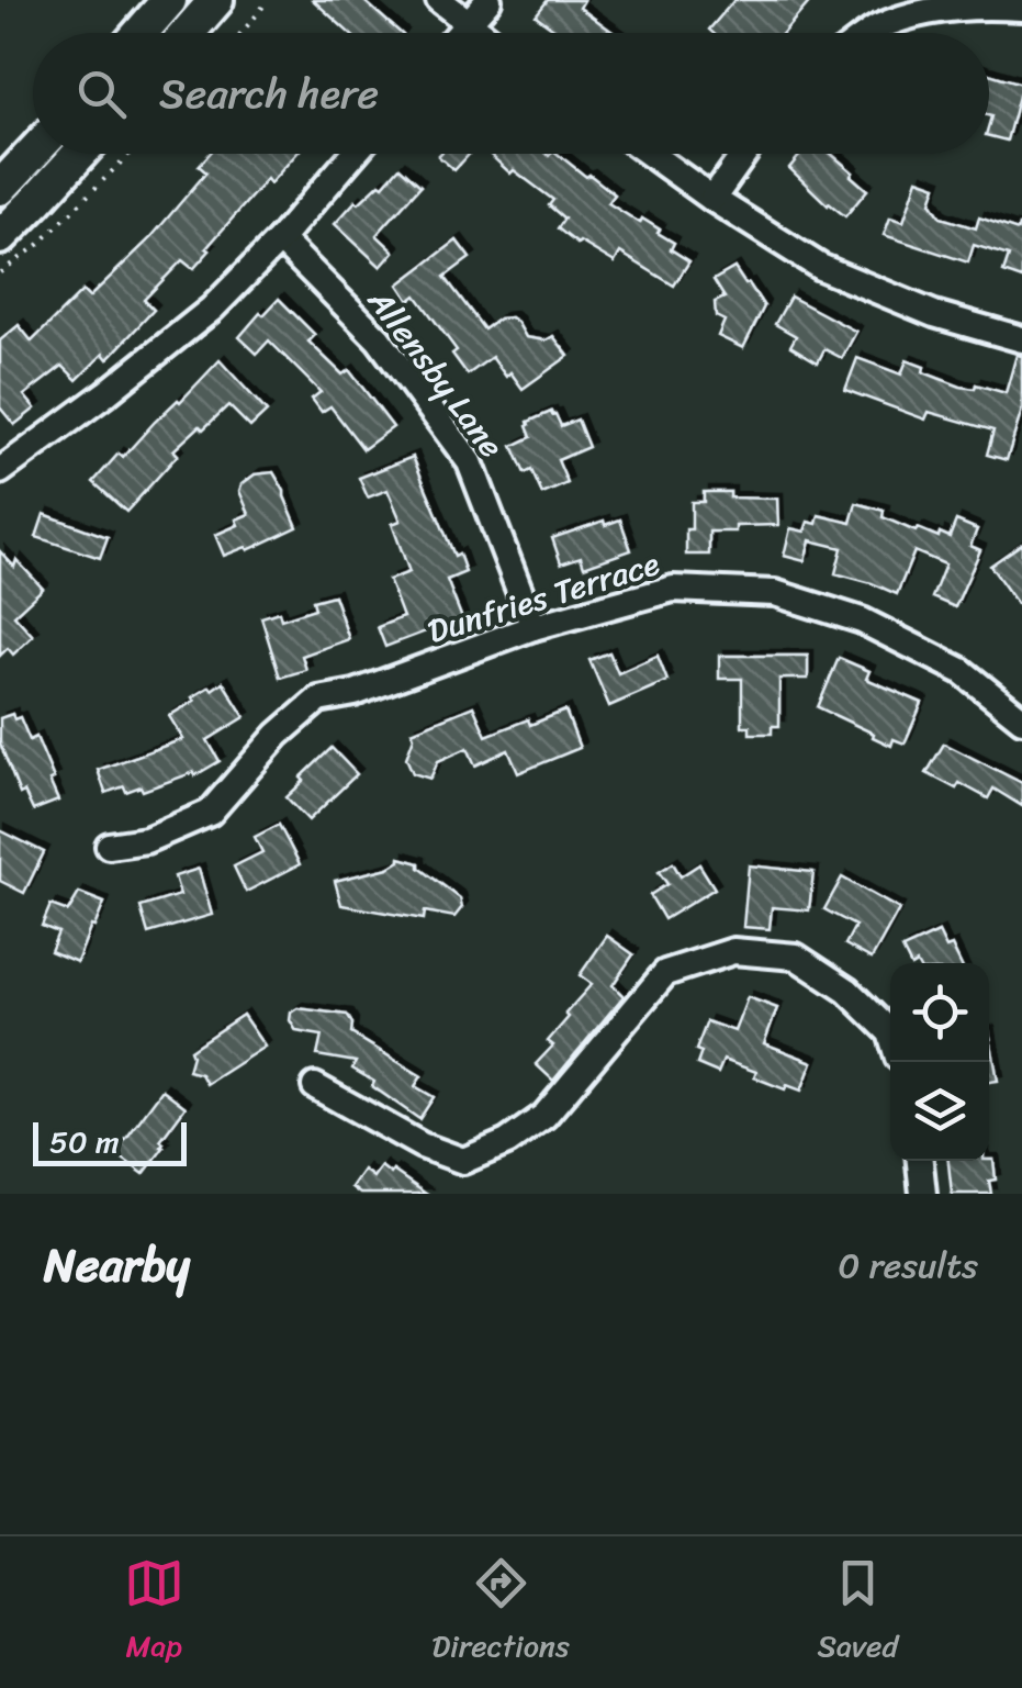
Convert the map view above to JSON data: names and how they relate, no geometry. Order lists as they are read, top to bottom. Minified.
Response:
{"streets":{"street":["Allensby Lane","Dunfries Terrace"]},"crossings":[["Allensby Lane","Dunfries Terrace"]],"scale_bar":"50 m","page":{"search":"Search here","scale":"50 m","heading":["Nearby","0 results"],"nav":["Map","Directions","Saved"]}}
